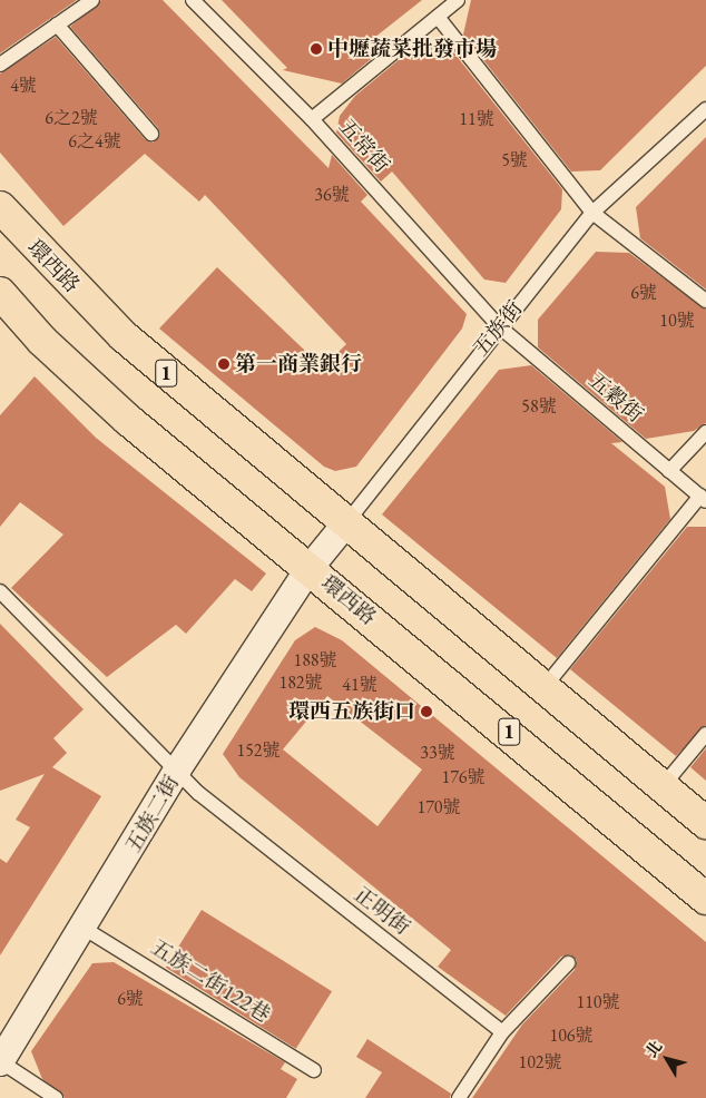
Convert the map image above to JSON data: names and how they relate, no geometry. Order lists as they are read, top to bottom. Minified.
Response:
{"streets":{"main road":["環西路","1"],"street":["五族街","五族二街"],"lane":["五常街","五穀街","正明街","五族二街122巷"]},"crossings":[["五常街","五族街"],["五常街","五穀街"],["環西路","五族街"],["環西路","五族二街"],["五族街","五穀街"],["五族街","五族二街"],["五族二街","正明街"],["五族二街","五族二街122巷"]],"places":["中壢蔬菜批發市場","第一商業銀行","環西五族街口"],"house_numbers":["4號","6之2號","11號","6之4號","5號","36號","6號","10號","58號","188號","182號","41號","152號","33號","176號","170號","6號","110號","106號","102號"],"north":"top left"}
